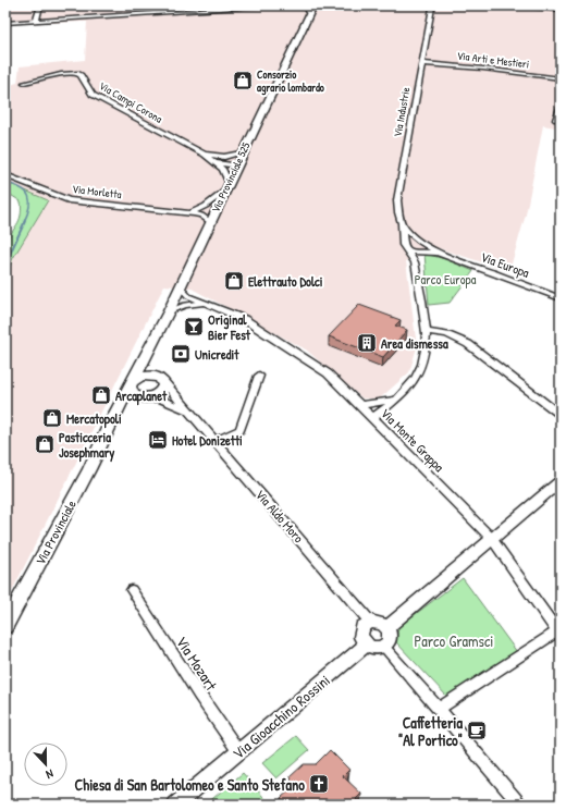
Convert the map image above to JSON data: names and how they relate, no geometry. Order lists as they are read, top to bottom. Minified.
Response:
{"streets":{"main road":["Via Provinciale 525","Via Provinciale"],"street":["Via Arti e Mestieri","Via Campi Corona","Via Industrie","Via Morletta","Via Europa","Via Monte Grappa","Via Aldo Moro","Via Mozart","Via Gioacchino Rossini"]},"crossings":[["Via Arti e Mestieri","Via Industrie"],["Via Campi Corona","Via Provinciale 525"],["Via Provinciale 525","Via Morletta"],["Via Provinciale 525","Via Aldo Moro"],["Via Provinciale 525","Via Provinciale"],["Via Aldo Moro","Via Gioacchino Rossini"],["Via Mozart","Via Gioacchino Rossini"]],"parks":["Parco Europa","Parco Gramsci"],"places":{"shop":["Consorzio agrario lombardo","Elettrauto Dolci","Arcaplanet","Mercatopoli","Pasticceria Josephmary"],"bar":["Original Bier Fest"],"building":["Area dismessa"],"bank":["Unicredit"],"hotel":["Hotel Donizetti"],"cafe":["Caffetteria \"Al Portico\""],"church":["Chiesa di San Bartolomeo e Santo Stefano"]},"north":"bottom"}
